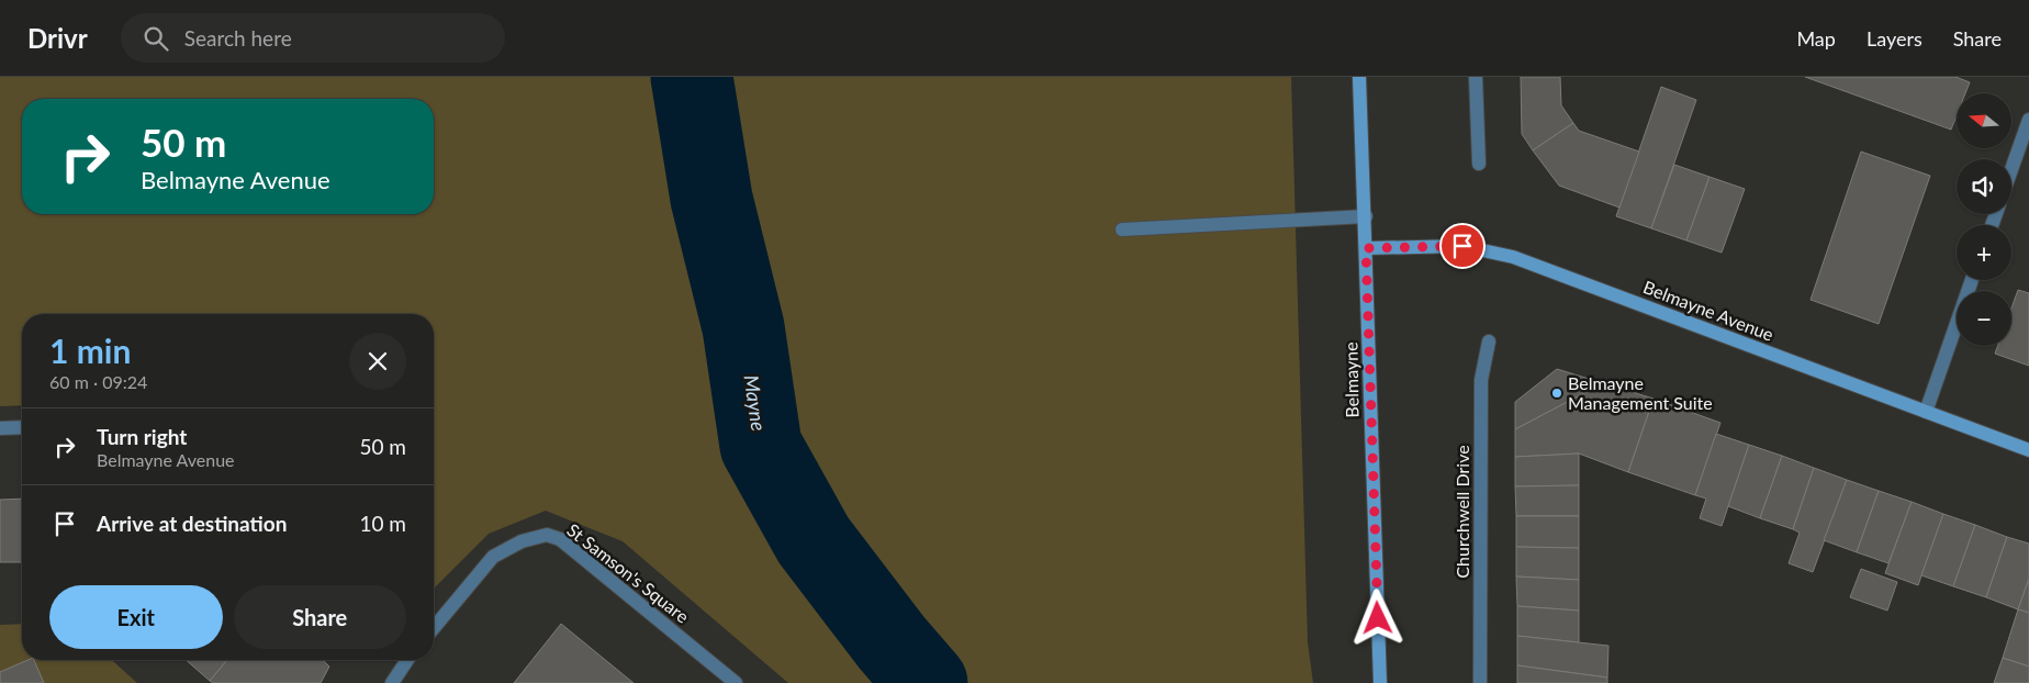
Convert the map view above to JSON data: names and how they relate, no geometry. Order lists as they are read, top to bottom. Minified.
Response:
{"streets":{"street":["Belmayne Avenue","Belmayne","Churchwell Drive","St Samson's Square"]},"crossings":[["Belmayne Avenue","Belmayne"]],"water":["Mayne"],"places":["Belmayne Management Suite"],"north":"left","page":{"header":"Drivr","search":"Search here","nav":["Map","Layers","Share"],"map_buttons":["+","−"],"turn":["50 m","Belmayne Avenue"],"heading":["1 min","60 m · 09:24"],"list":[{"name":"Turn right","note":"Belmayne Avenue","value":"50 m"},{"name":"Arrive at destination","value":"10 m"}],"buttons":["Exit","Share"]}}
